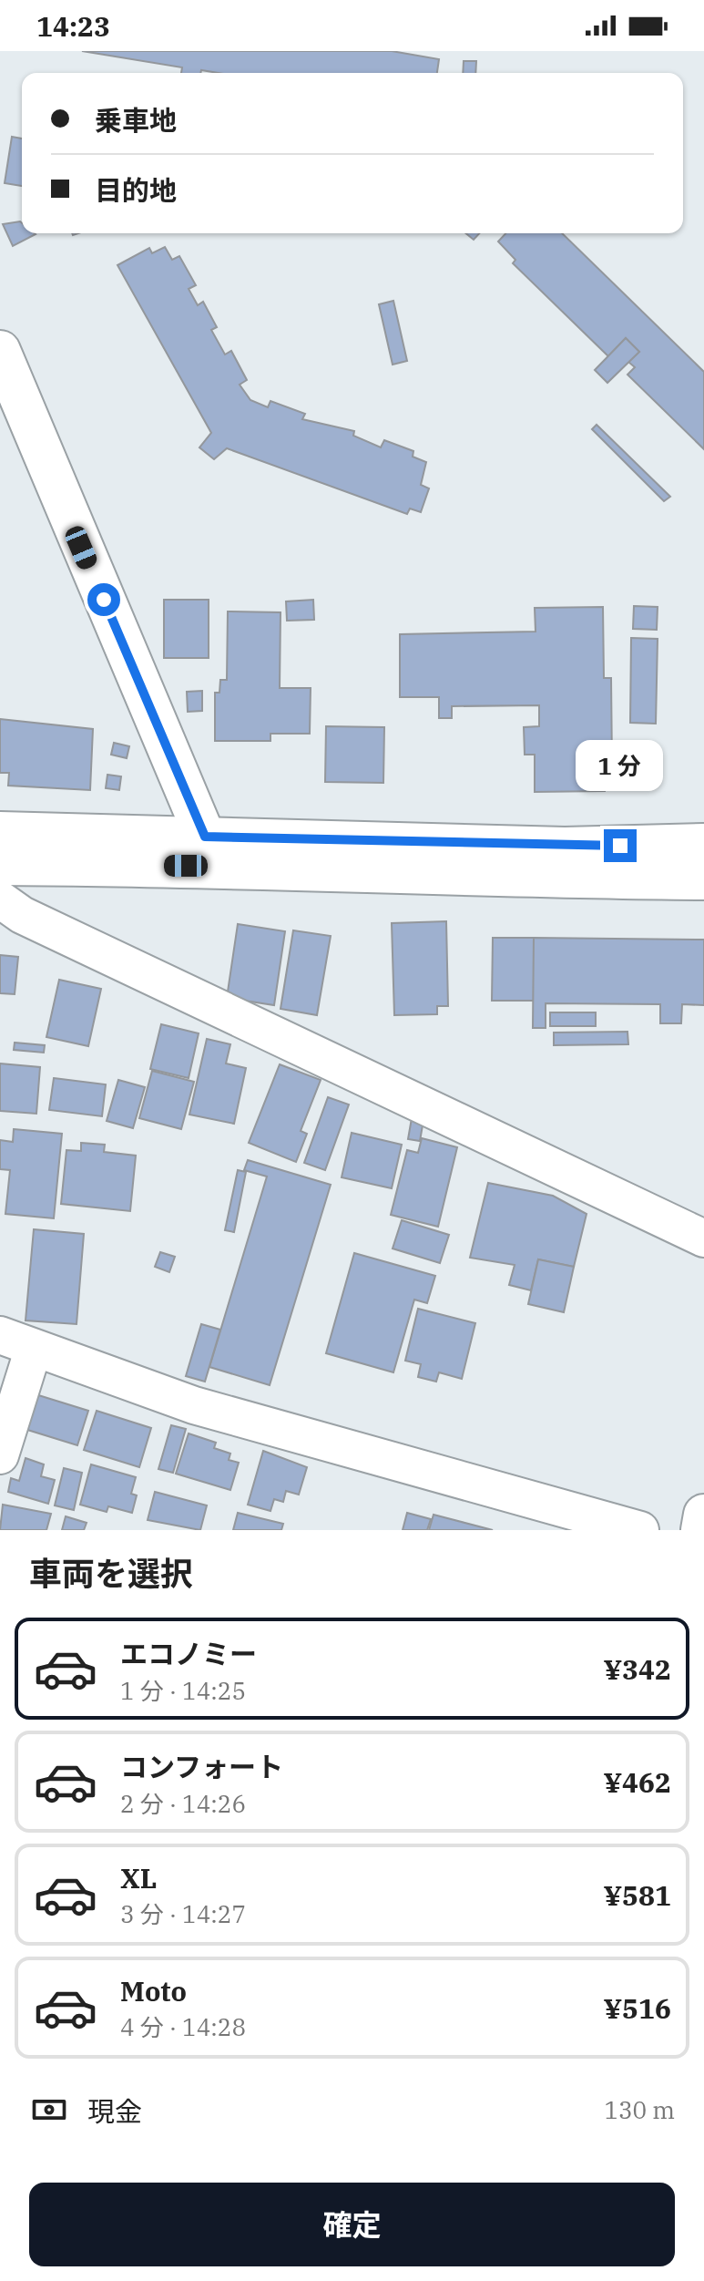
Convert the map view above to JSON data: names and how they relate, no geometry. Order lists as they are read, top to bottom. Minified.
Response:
{"page":{"status":"14:23","banner":["乗車地","目的地"],"bubble":"1 分","heading":"車両を選択","list":[{"name":"エコノミー","note":"1 分 · 14:25","value":"¥342"},{"name":"コンフォート","note":"2 分 · 14:26","value":"¥462"},{"name":"XL","note":"3 分 · 14:27","value":"¥581"},{"name":"Moto","note":"4 分 · 14:28","value":"¥516"}],"pay":["現金","130 m"],"buttons":"確定"}}
